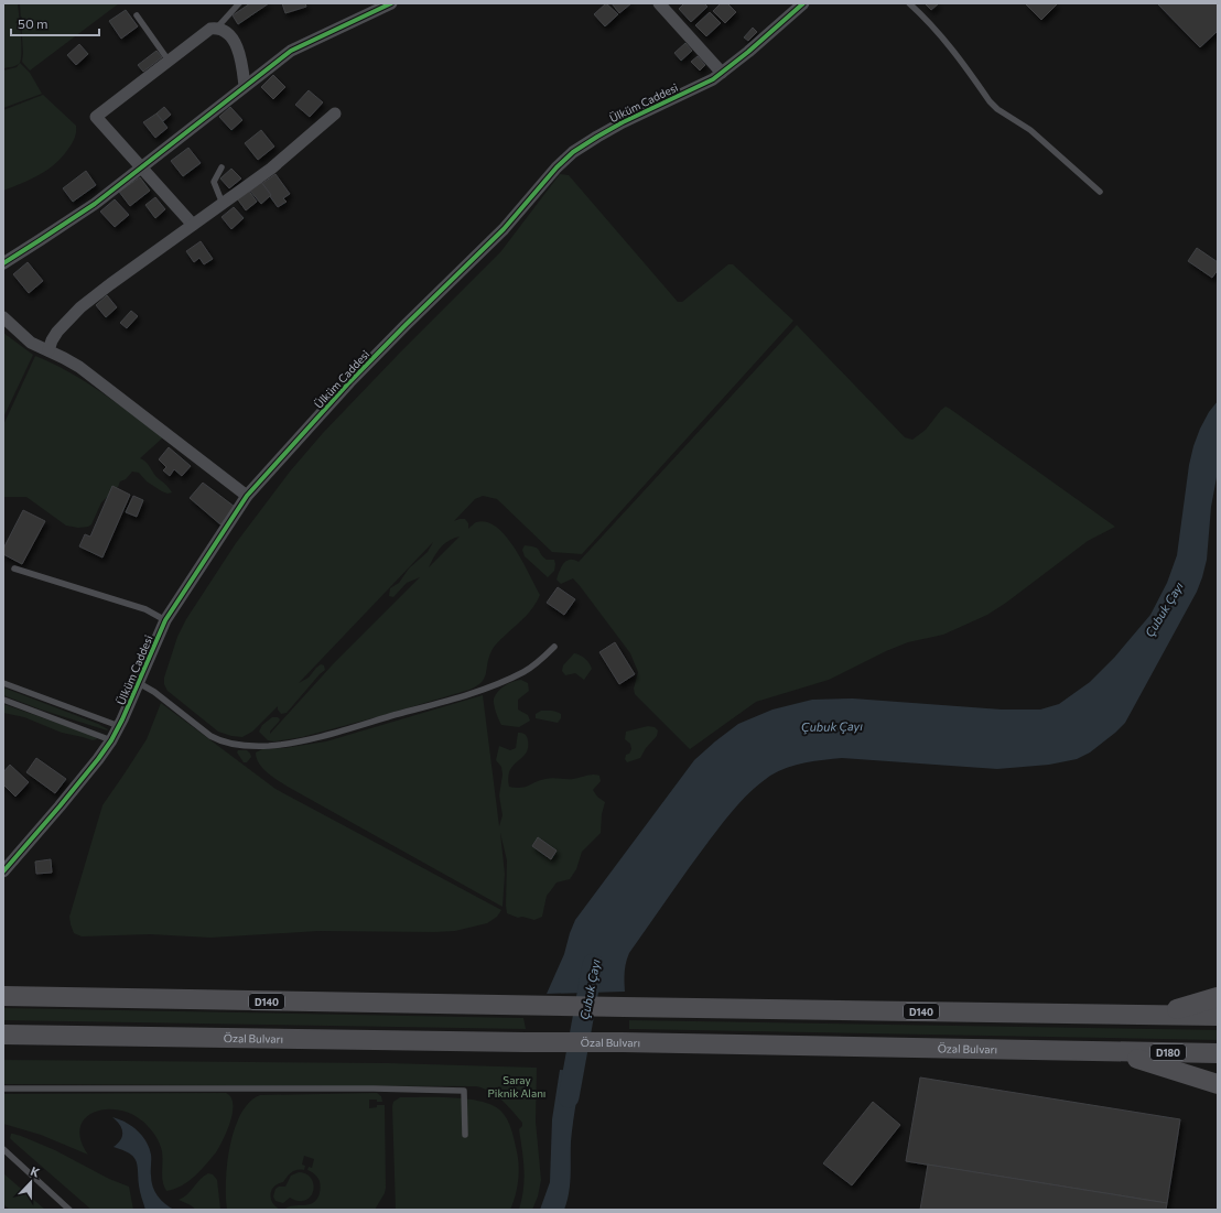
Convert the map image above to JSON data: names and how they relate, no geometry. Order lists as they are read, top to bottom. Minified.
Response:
{"streets":{"highway":["D140","Özal Bulvarı","D180"],"street":["Ülküm Caddesi"]},"water":["Çubuk Çayı"],"parks":["Saray Piknik Alanı"],"scale_bar":"50 m","north":"top"}
